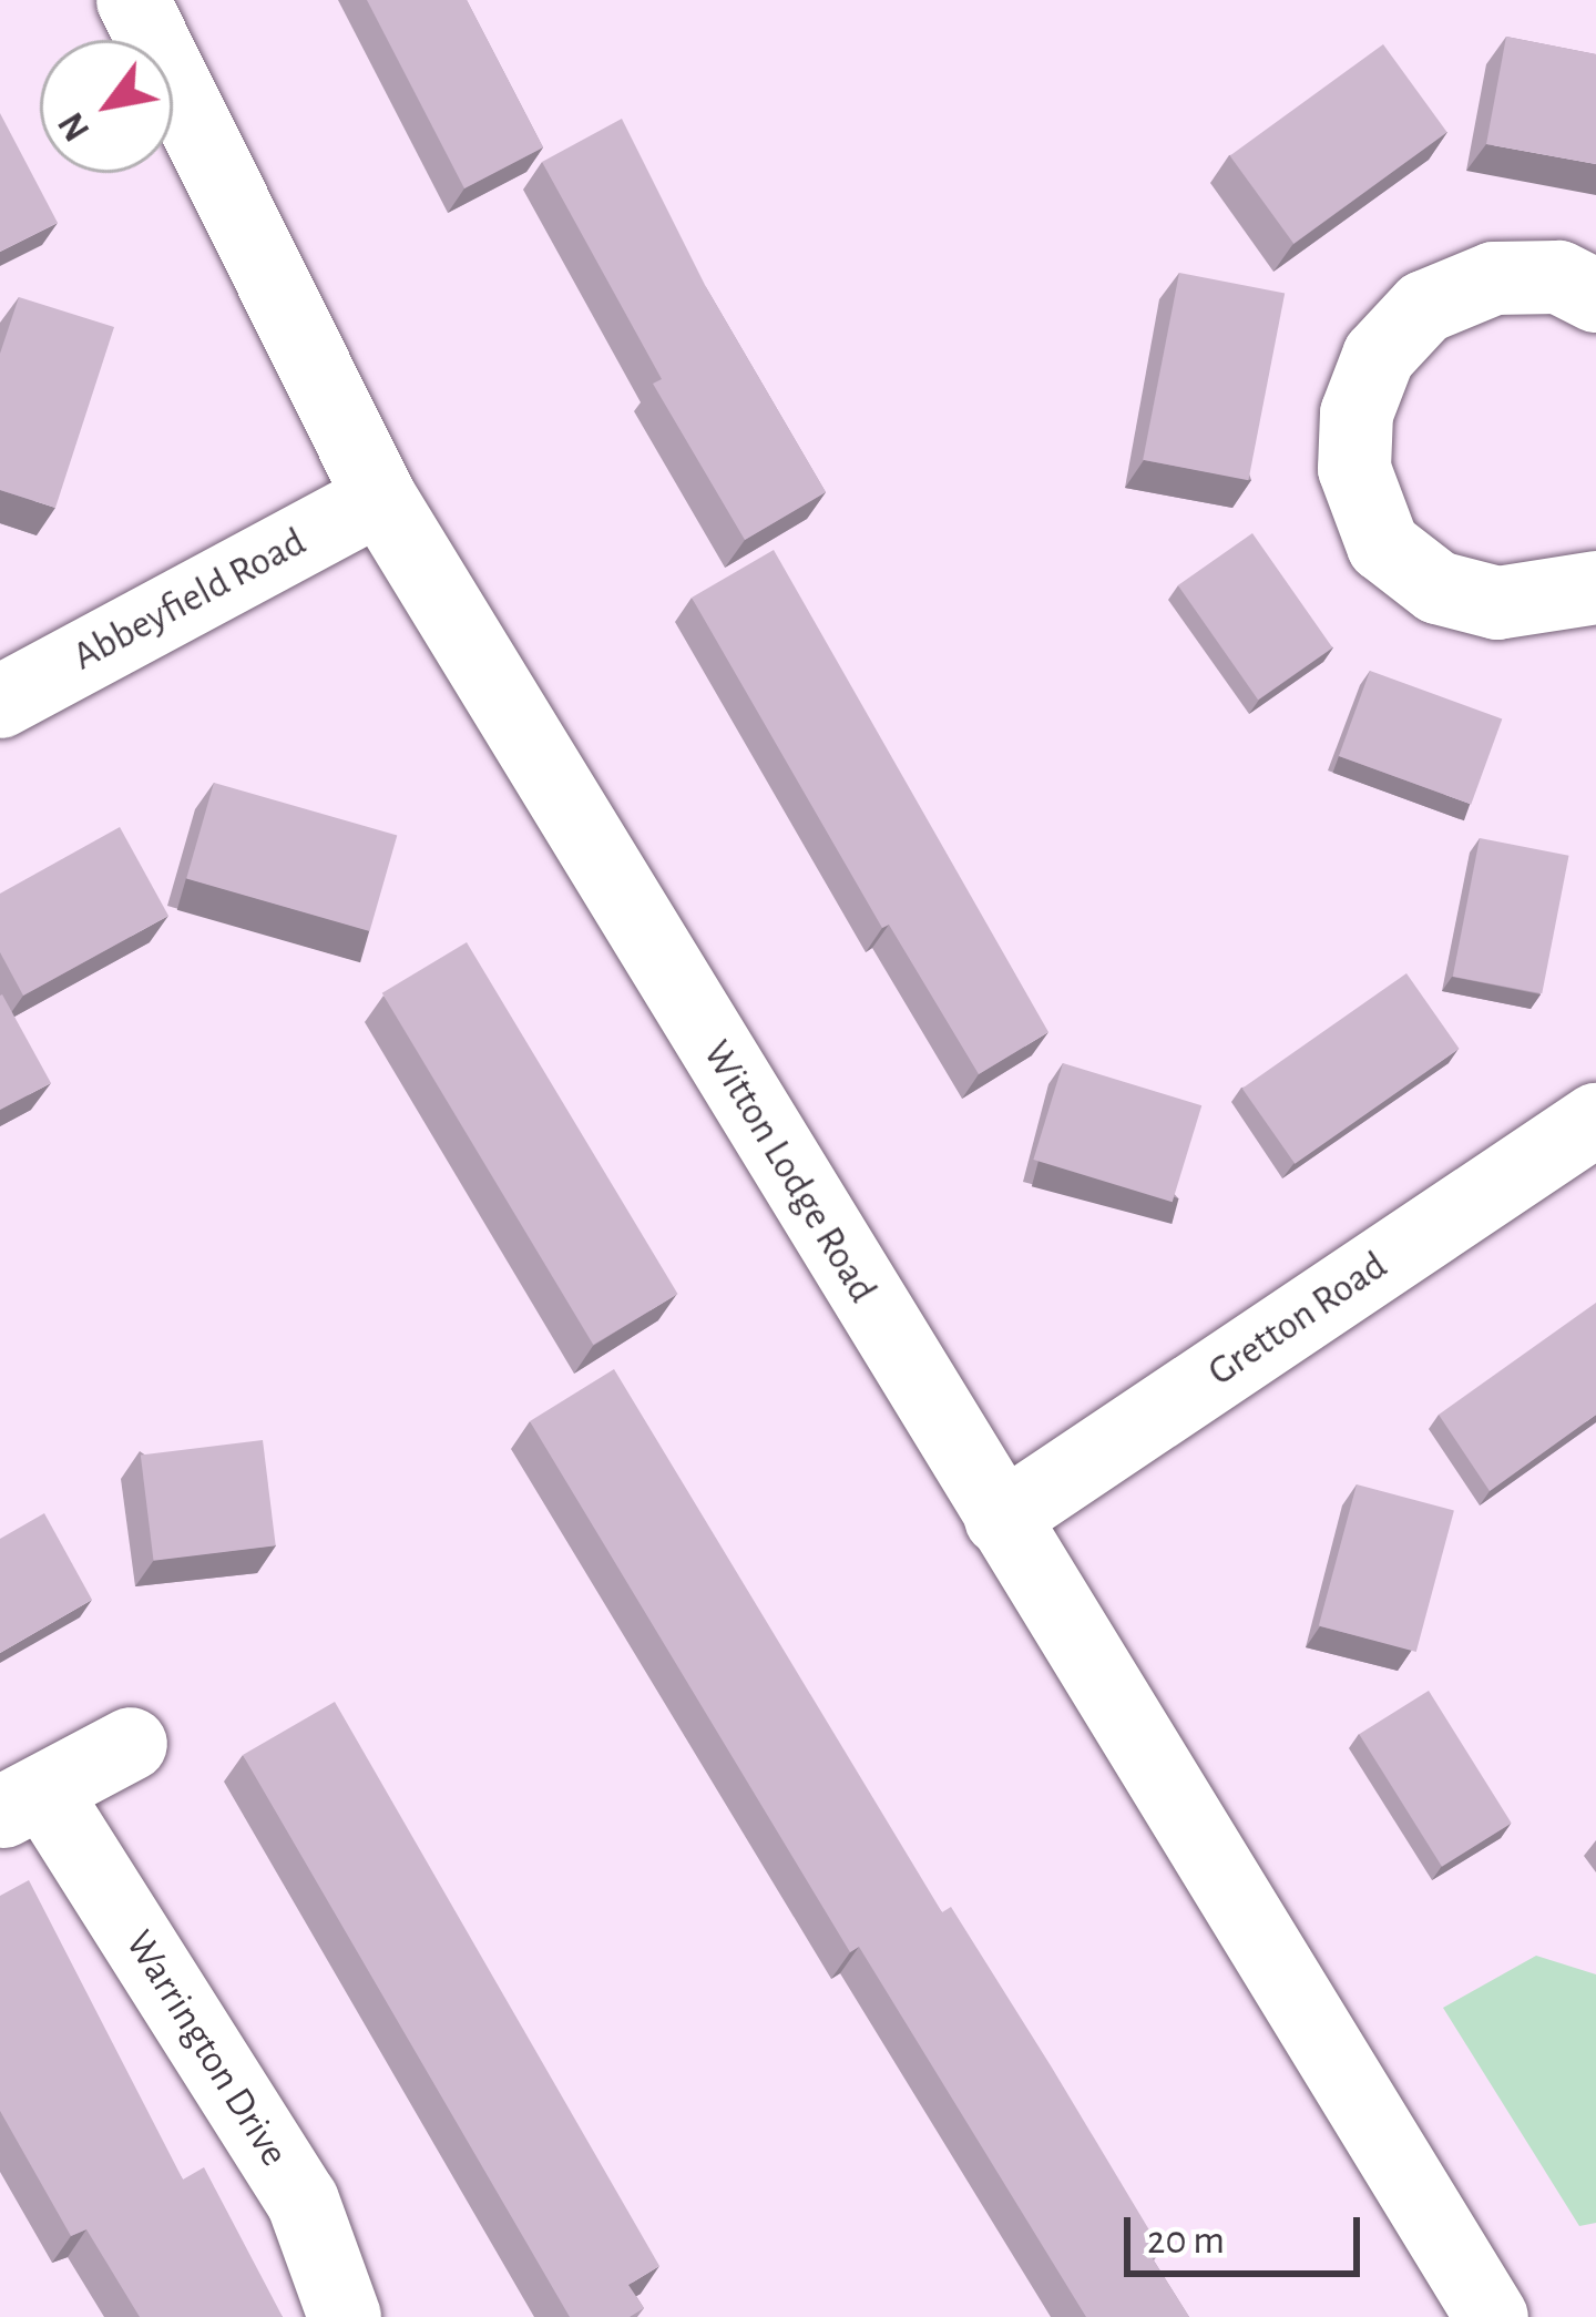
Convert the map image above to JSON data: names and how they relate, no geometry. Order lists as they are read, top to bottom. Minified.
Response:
{"streets":{"street":["Abbeyfield Road","Witton Lodge Road","Gretton Road","Warrington Drive"]},"crossings":[["Abbeyfield Road","Witton Lodge Road"],["Witton Lodge Road","Gretton Road"]],"scale_bar":"20 m","north":"bottom left"}
